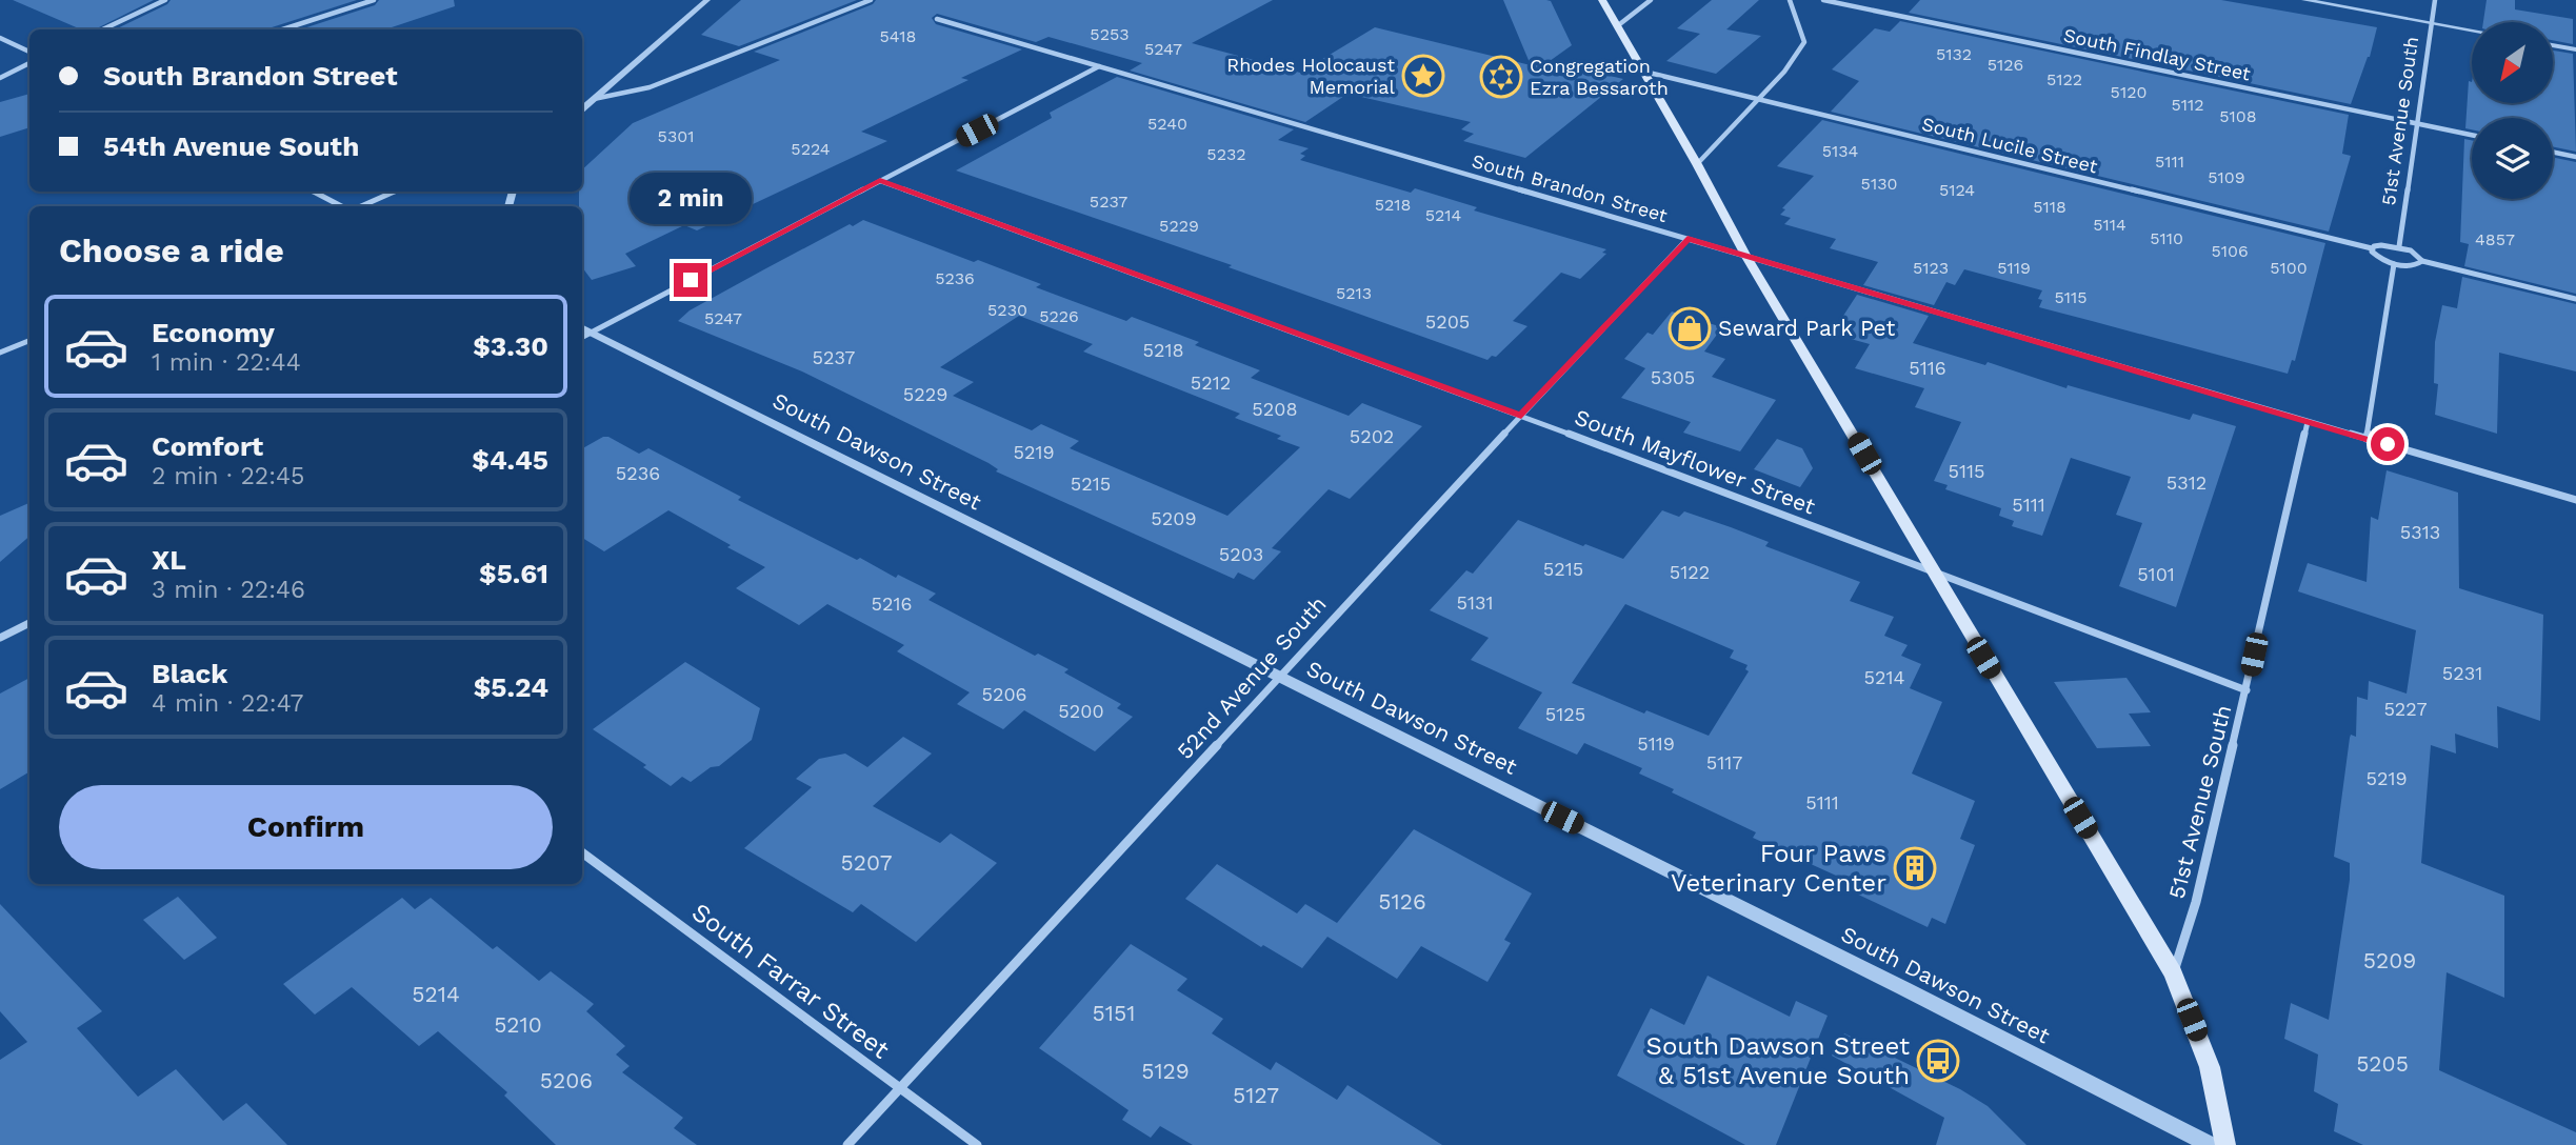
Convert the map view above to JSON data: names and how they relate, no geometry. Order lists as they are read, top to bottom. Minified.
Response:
{"streets":{"street":["South Findlay Street","51st Avenue South","South Lucile Street","South Brandon Street","South Dawson Street","South Mayflower Street","52nd Avenue South","South Farrar Street"]},"crossings":[["South Findlay Street","51st Avenue South"],["51st Avenue South","South Brandon Street"],["51st Avenue South","South Mayflower Street"],["South Brandon Street","52nd Avenue South"],["South Dawson Street","52nd Avenue South"],["South Mayflower Street","52nd Avenue South"],["52nd Avenue South","South Farrar Street"]],"places":{"place":["Rhodes Holocaust Memorial"],"synagogue":["Congregation Ezra Bessaroth"],"shop":["Seward Park Pet"],"building":["Four Paws Veterinary Center"],"bus stop":["South Dawson Street & 51st Avenue South"]},"house_numbers":["5253","5418","5247","5132","5126","5122","5120","5112","5108","5240","5301","5224","5134","5232","5111","5109","5130","5124","5237","5218","5118","5214","5114","5229","5110","4857","5106","5123","5119","5100","5236","5213","5115","5230","5226","5247","5205","5218","5237","5116","5305","5212","5229","5208","5202","5219","5115","5236","5312","5215","5111","5209","5313","5203","5215","5122","5101","5131","5216","5231","5214","5206","5227","5200","5125","5119","5117","5219","5111","5207","5126","5209","5214","5151","5210","5205","5129","5206","5127"],"north":"bottom left","page":{"banner":["South Brandon Street","54th Avenue South"],"bubble":"2 min","heading":"Choose a ride","list":[{"name":"Economy","note":"1 min · 22:44","value":"$3.30"},{"name":"Comfort","note":"2 min · 22:45","value":"$4.45"},{"name":"XL","note":"3 min · 22:46","value":"$5.61"},{"name":"Black","note":"4 min · 22:47","value":"$5.24"}],"buttons":"Confirm"}}
